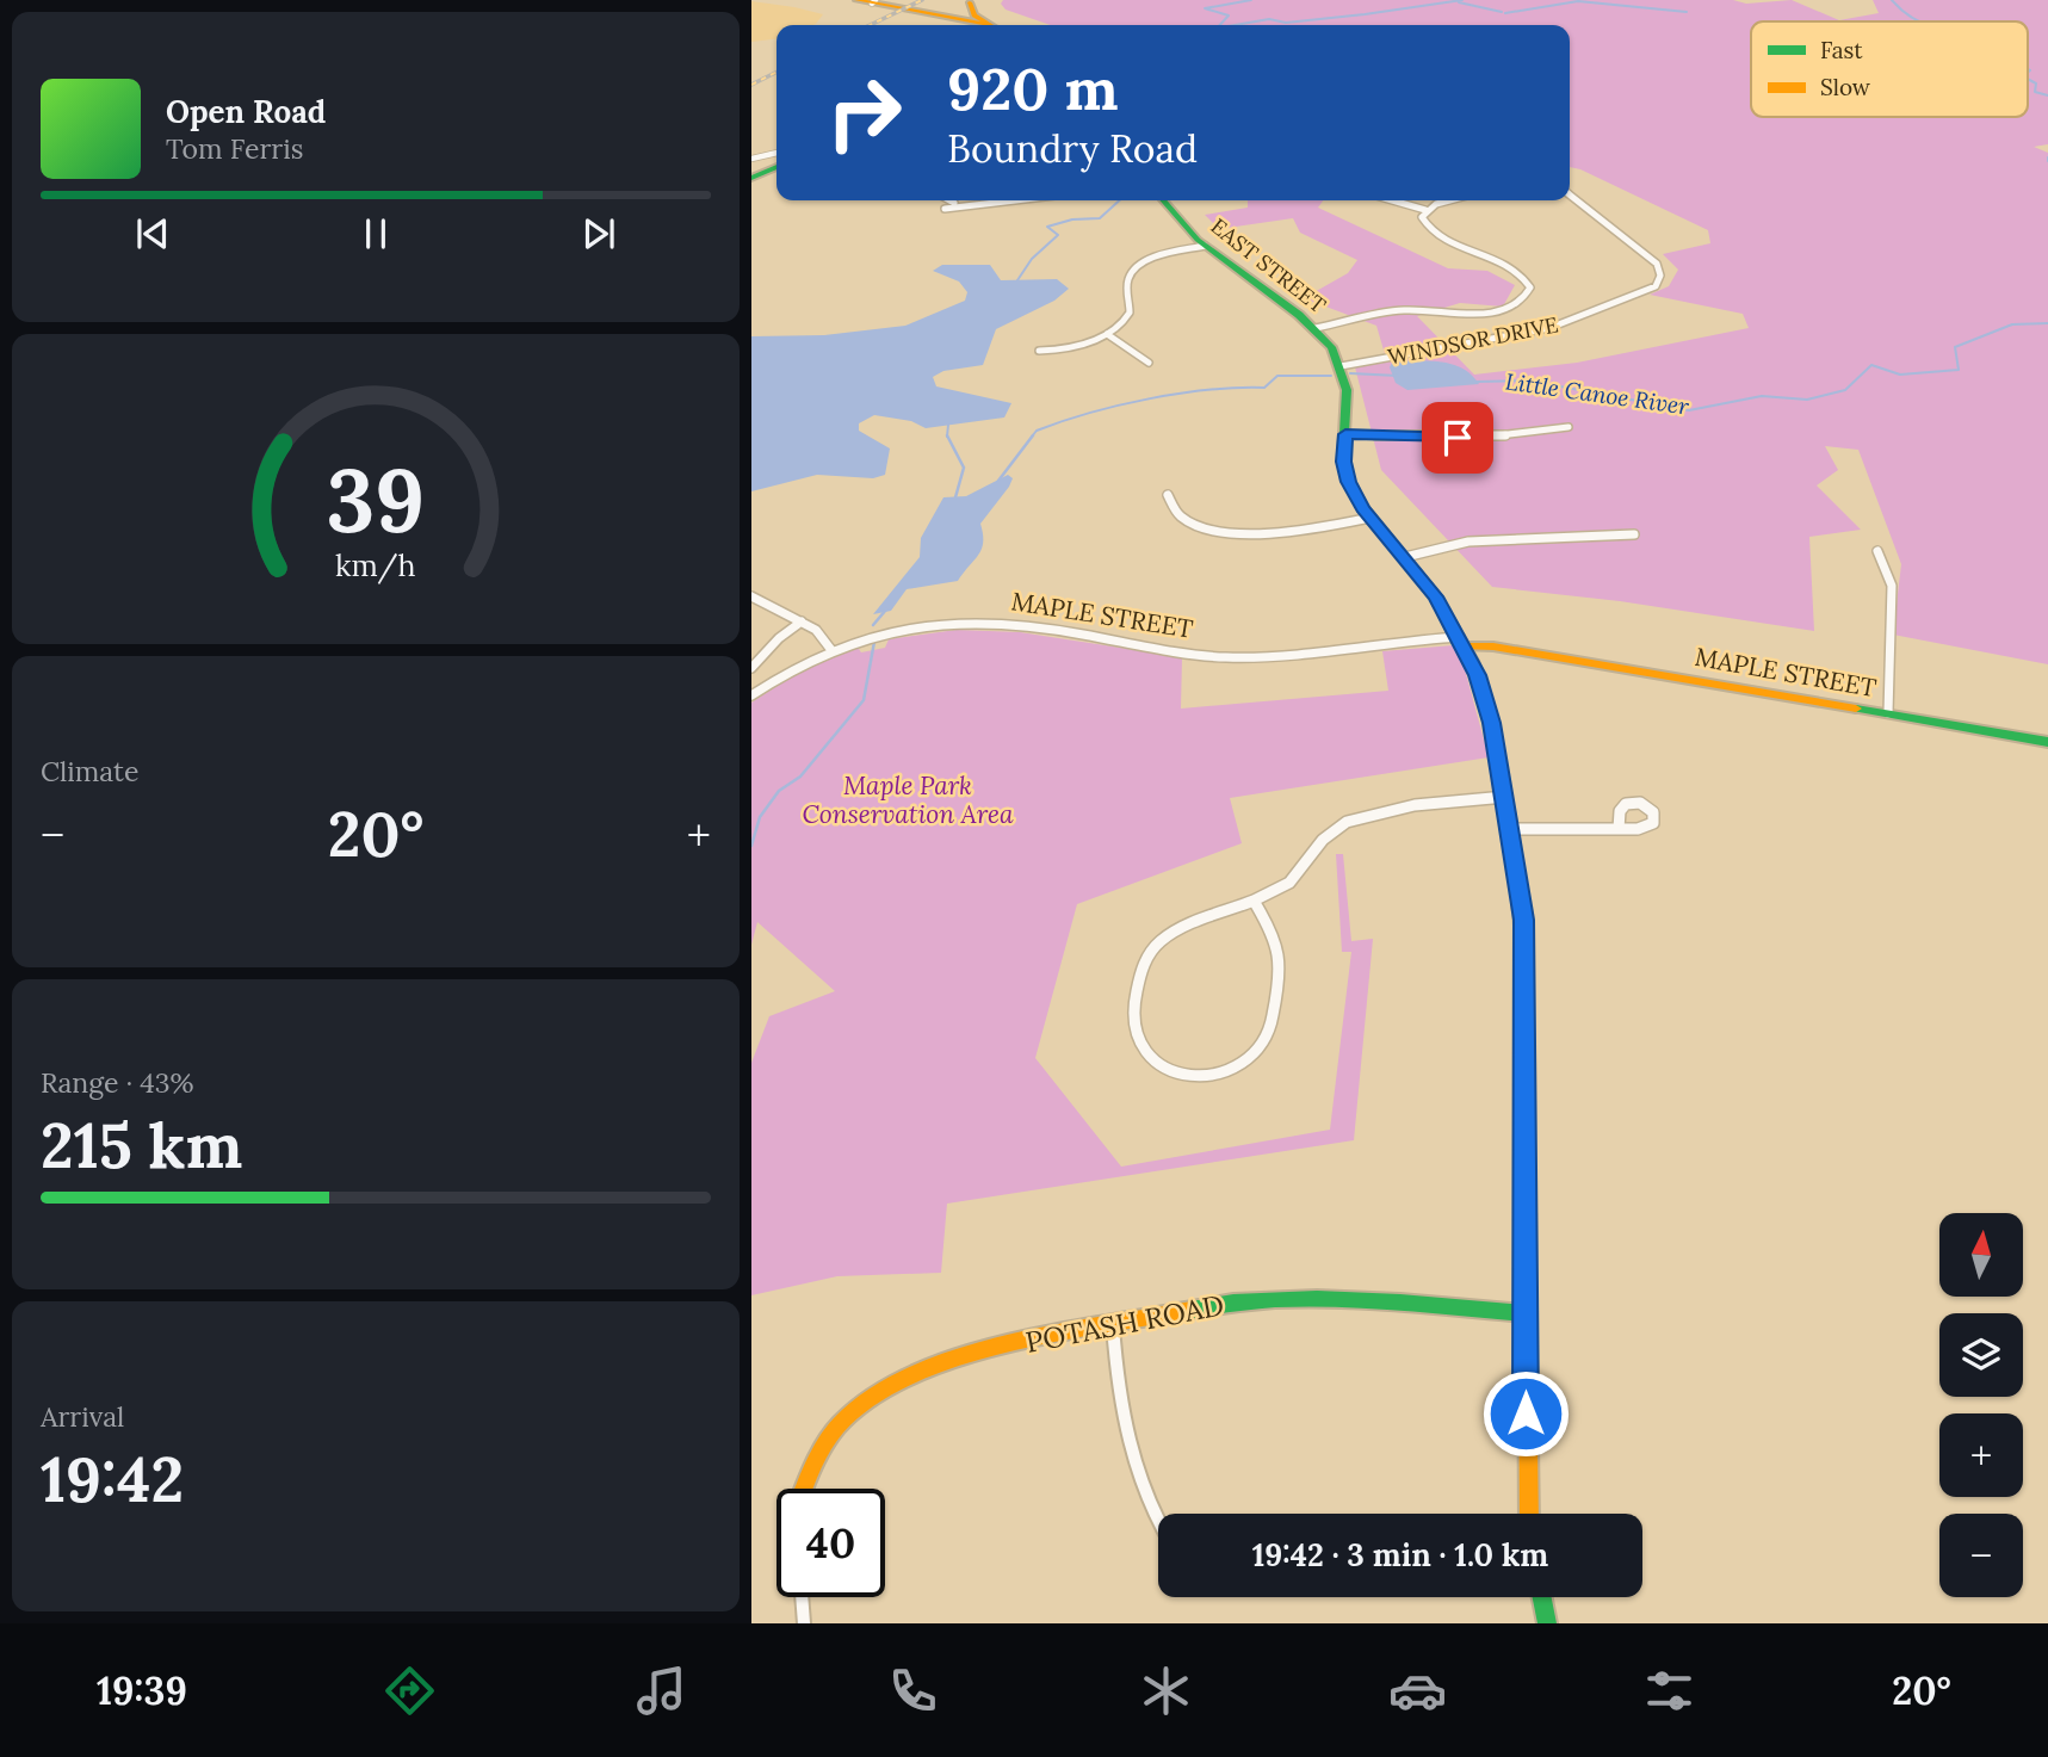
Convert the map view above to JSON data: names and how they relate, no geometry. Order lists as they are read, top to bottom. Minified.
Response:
{"streets":{"street":["EAST STREET","WINDSOR DRIVE","MAPLE STREET","POTASH ROAD"]},"crossings":[["EAST STREET","WINDSOR DRIVE"],["EAST STREET","MAPLE STREET"],["EAST STREET","POTASH ROAD"]],"water":["Little Canoe River"],"parks":["Maple Park Conservation Area"],"legend":["Fast","Slow"],"north":"top","page":{"turn":["920 m","Boundry Road"],"song":["Open Road","Tom Ferris"],"tile":["Climate",["Range · 43%","215 km"],["Arrival","19:42"]],"heat":["−","20°","+"],"map_buttons":["+","−"],"limit":"40","trip":"19:42 · 3 min · 1.0 km","tabs":["19:39","20°"],"gauge":["39","km/h"]}}
